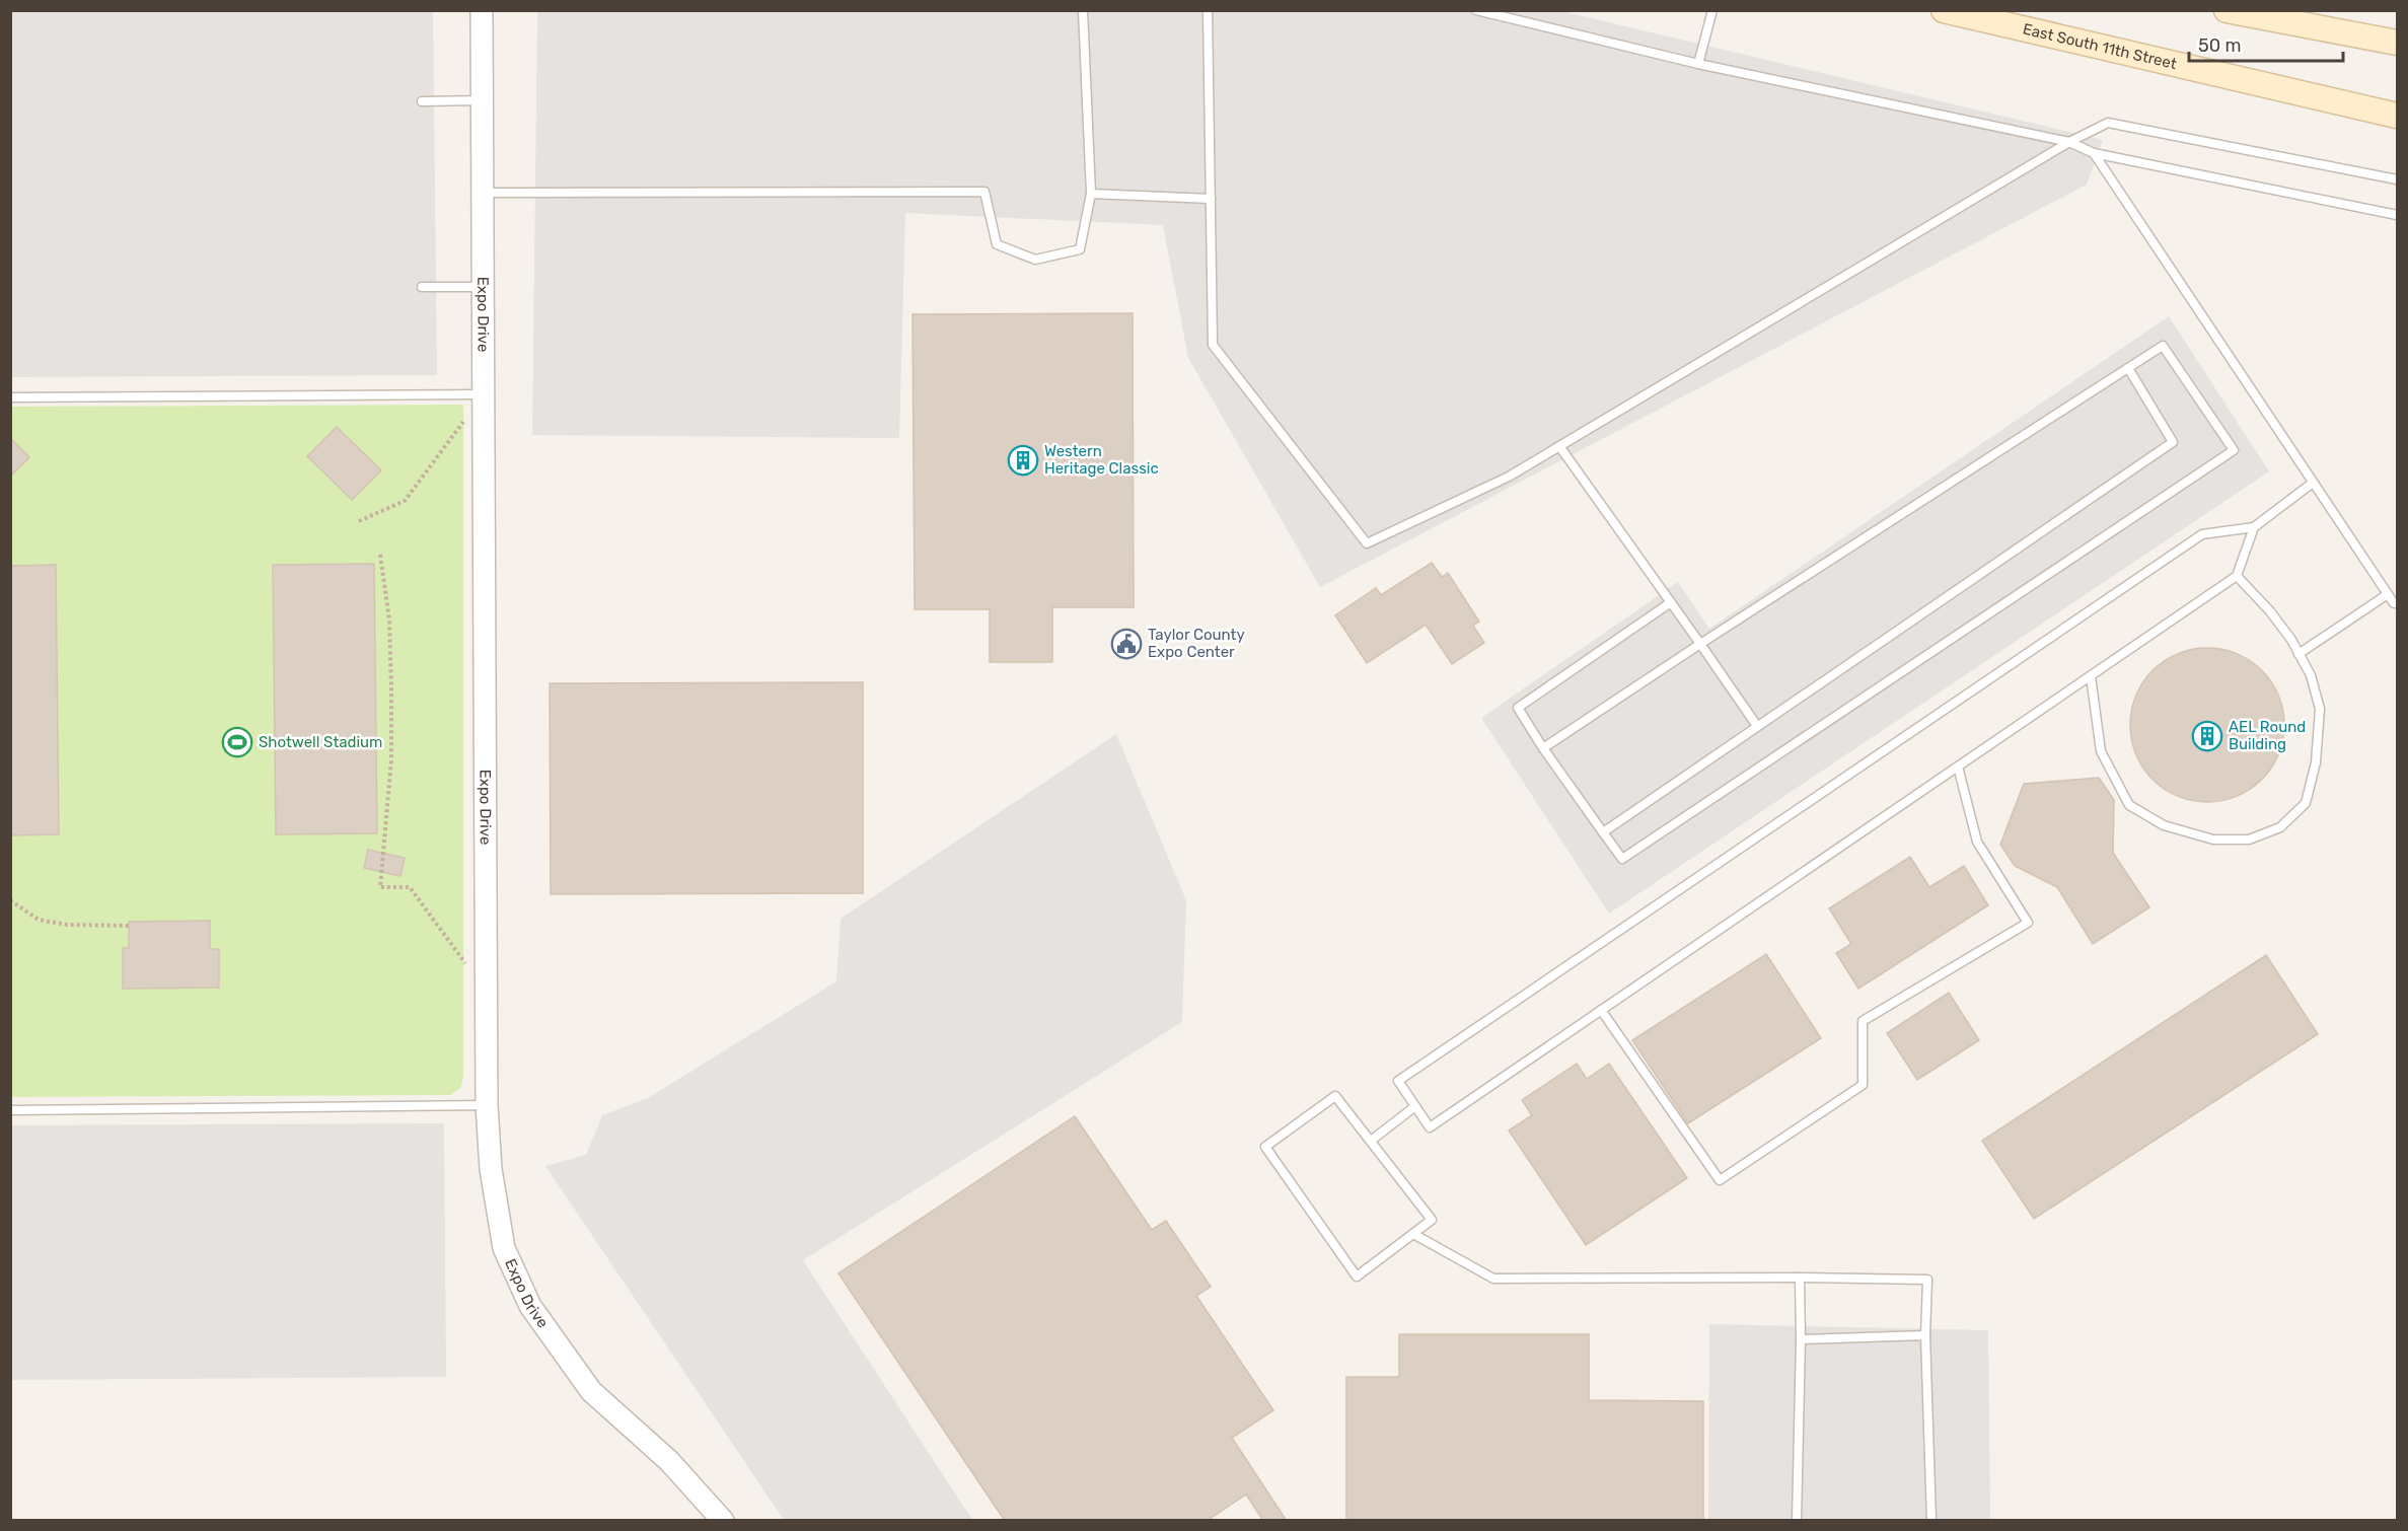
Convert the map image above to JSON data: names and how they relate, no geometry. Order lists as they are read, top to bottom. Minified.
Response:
{"streets":{"main road":["East South 11th Street"],"street":["Expo Drive"]},"places":{"building":["Western Heritage Classic","AEL Round Building"],"public building":["Taylor County Expo Center"],"sports":["Shotwell Stadium"]},"scale_bar":"50 m"}
